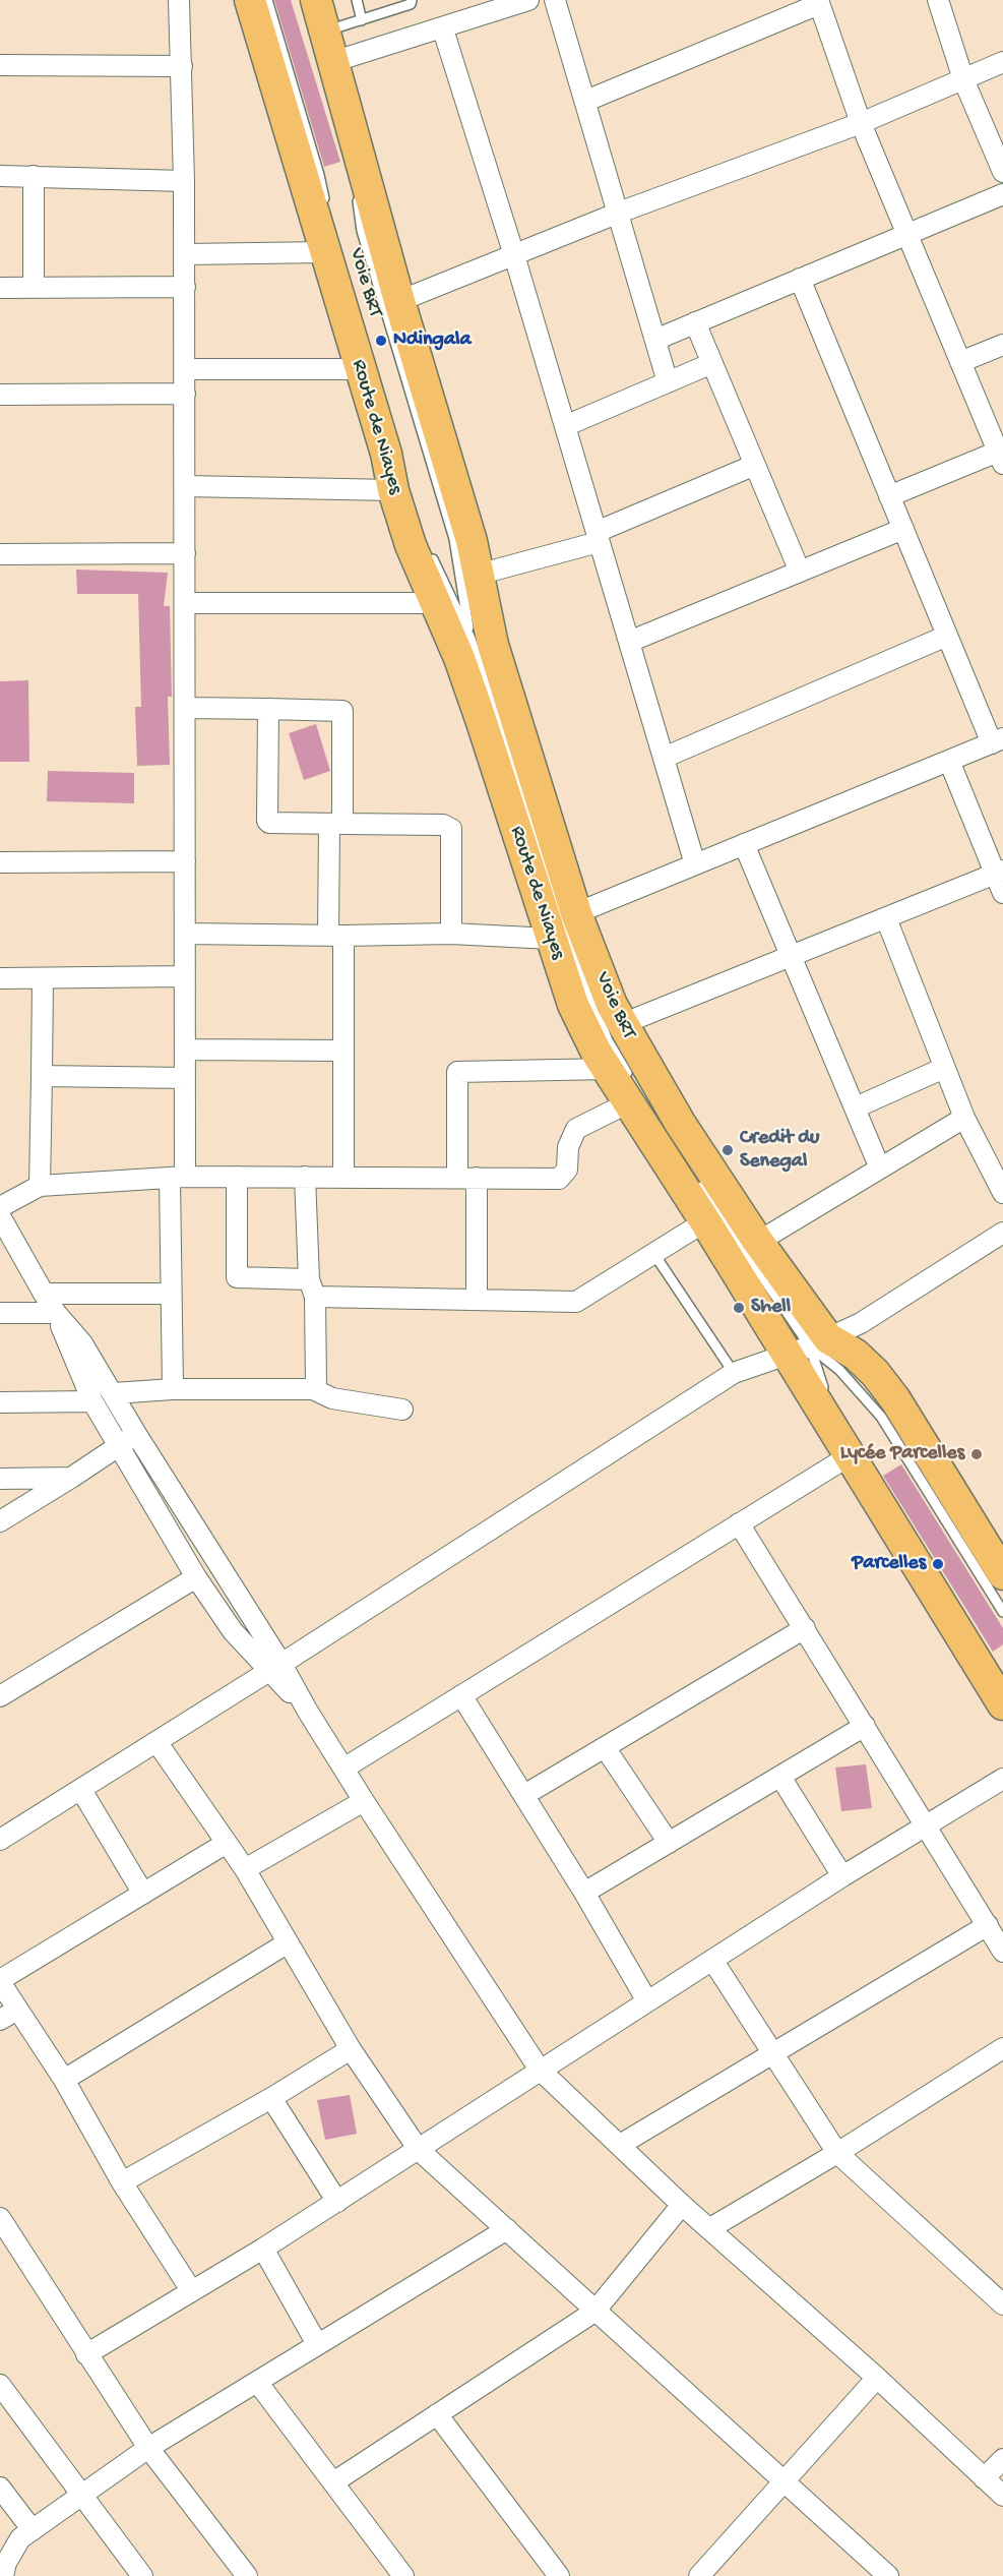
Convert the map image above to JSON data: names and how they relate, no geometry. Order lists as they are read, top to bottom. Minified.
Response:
{"streets":{"main road":["Route de Niayes"],"lane":["Voie BRT"]},"crossings":[["Voie BRT","Route de Niayes"]],"places":["Ndingala","Credit du Senegal","Shell","Lycée Parcelles","Parcelles"]}
